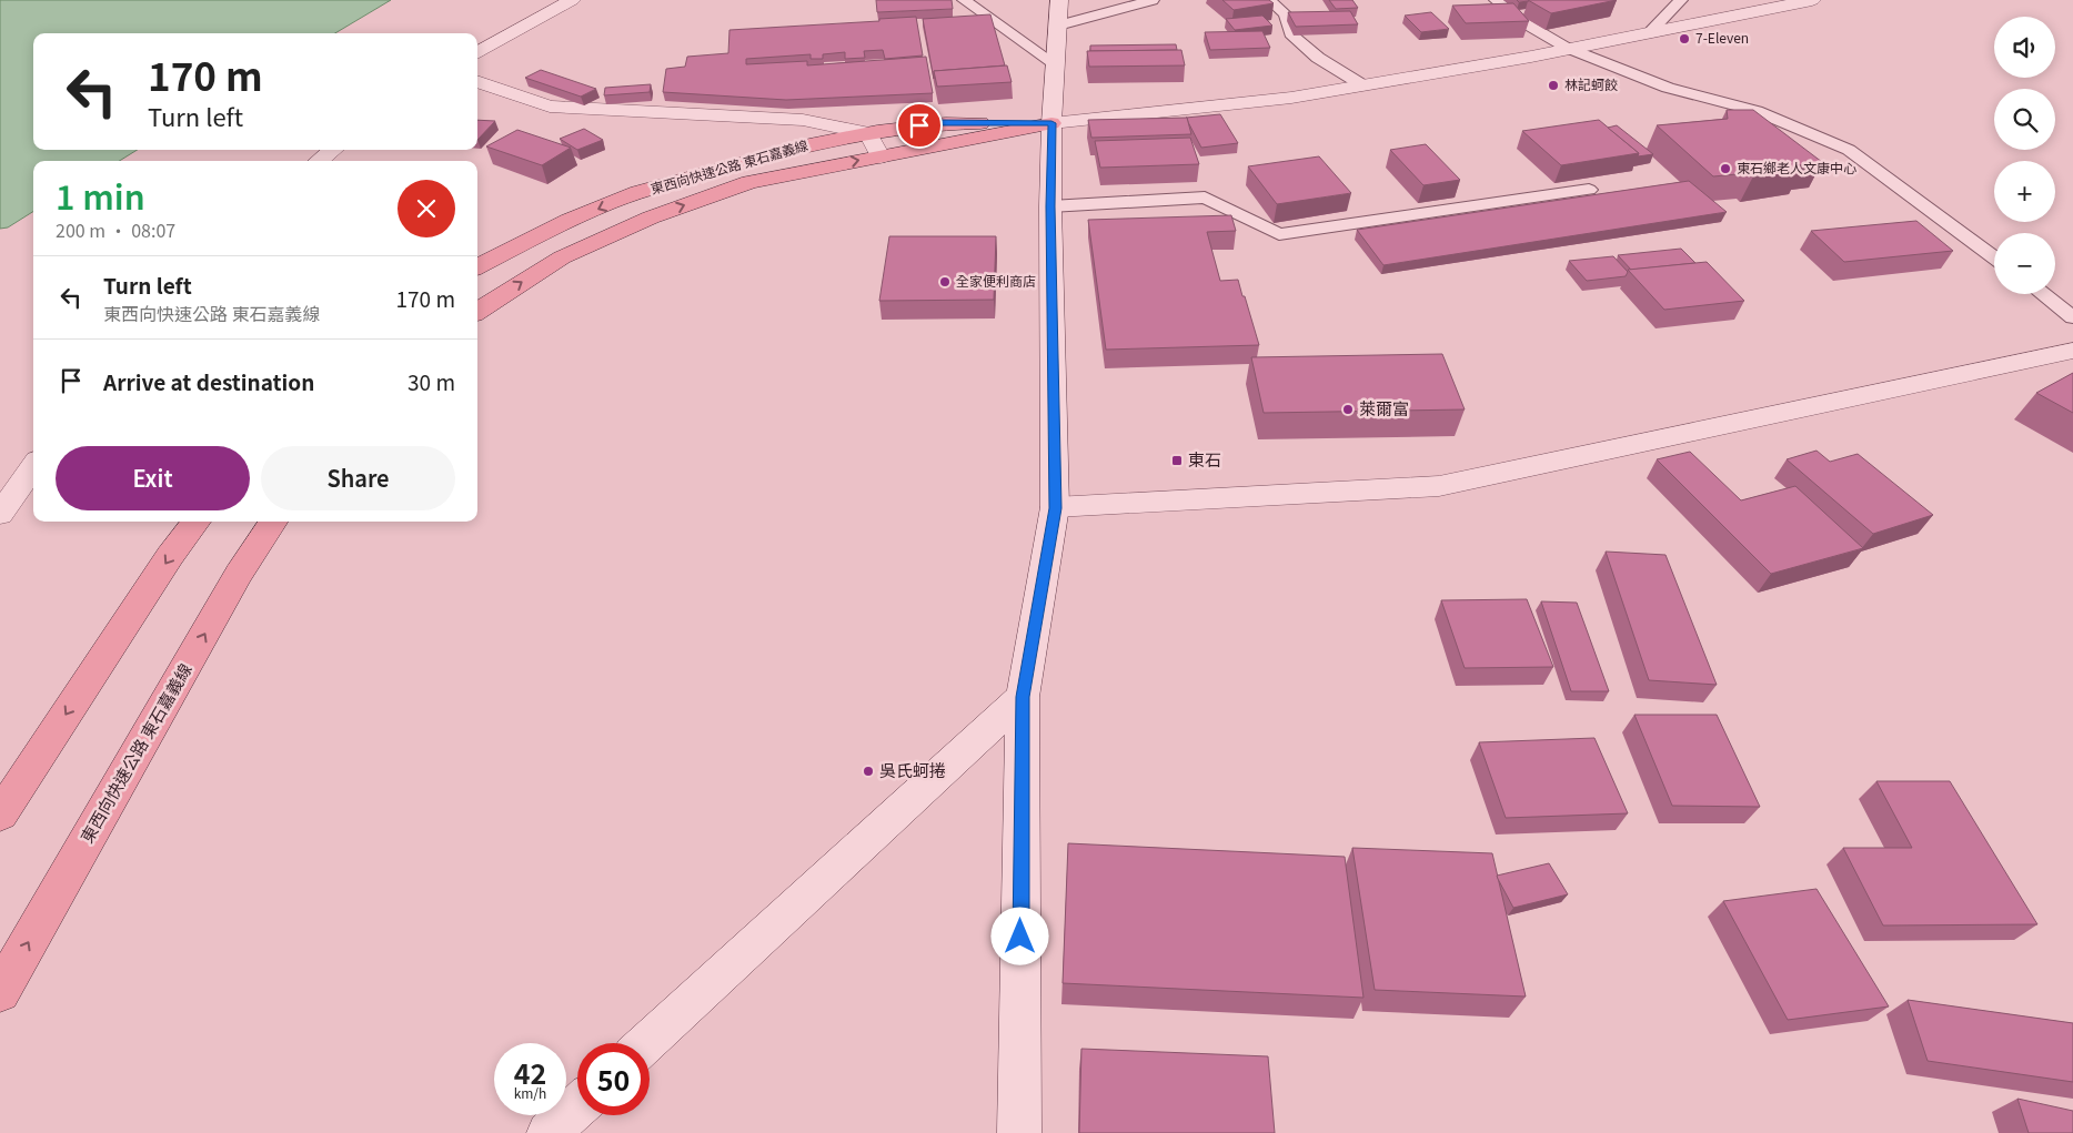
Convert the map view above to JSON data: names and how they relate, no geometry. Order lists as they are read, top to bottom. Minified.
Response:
{"streets":{"main road":["東西向快速公路 東石嘉義線"]},"places":{"other":["7-Eleven","林記蚵餃","東石鄉老人文康中心","全家便利商店","萊爾富","吳氏蚵捲"],"transit":["東石"]},"page":{"map_buttons":["+","−"],"turn":["170 m","Turn left"],"heading":["1 min","200 m · 08:07"],"list":[{"name":"Turn left","note":"東西向快速公路 東石嘉義線","value":"170 m"},{"name":"Arrive at destination","value":"30 m"}],"buttons":["Exit","Share"],"speed":"42 km/h","limit":"50"}}
